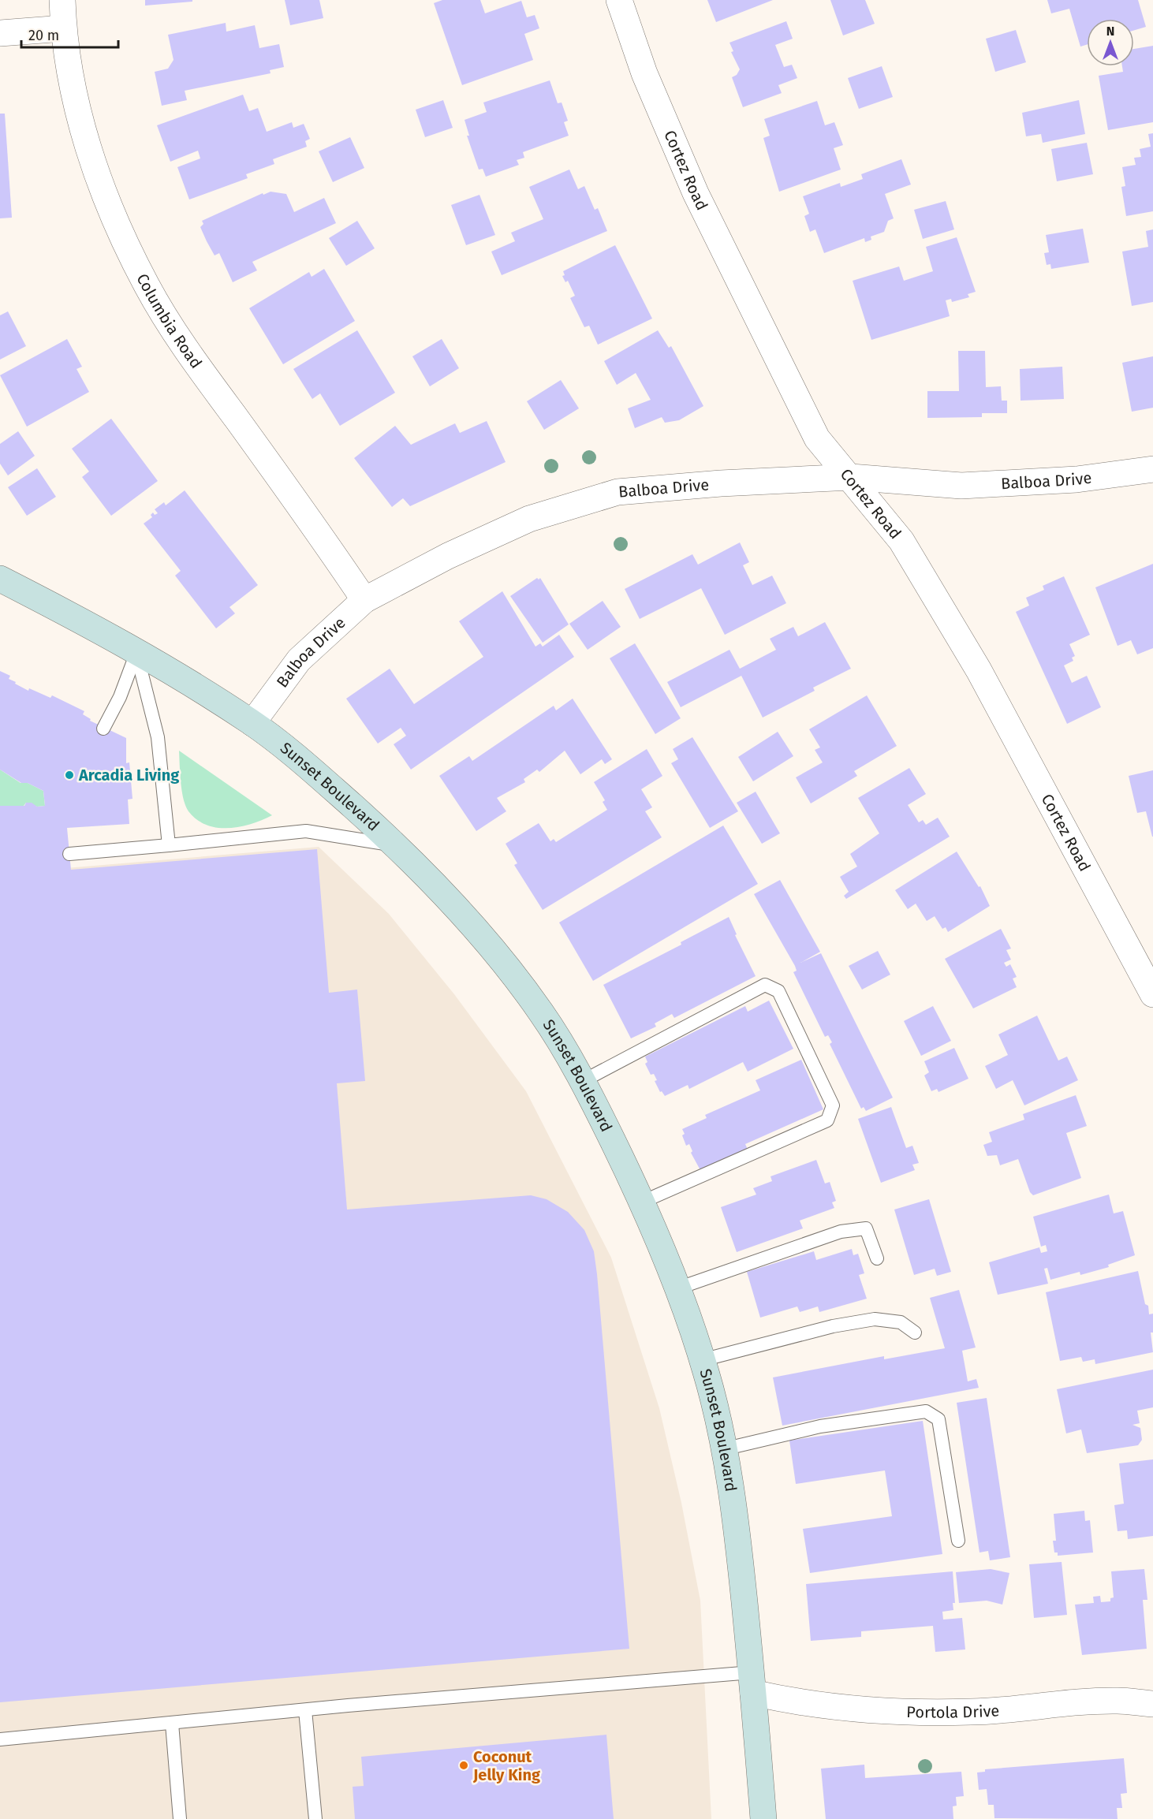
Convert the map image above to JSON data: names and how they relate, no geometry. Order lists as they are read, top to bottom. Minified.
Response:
{"streets":{"main road":["Sunset Boulevard"],"street":["Cortez Road","Columbia Road","Balboa Drive","Portola Drive"]},"crossings":[["Cortez Road","Balboa Drive"],["Columbia Road","Balboa Drive"],["Balboa Drive","Sunset Boulevard"],["Sunset Boulevard","Portola Drive"]],"places":["Arcadia Living","Coconut Jelly King"],"scale_bar":"20 m","north":"top"}
